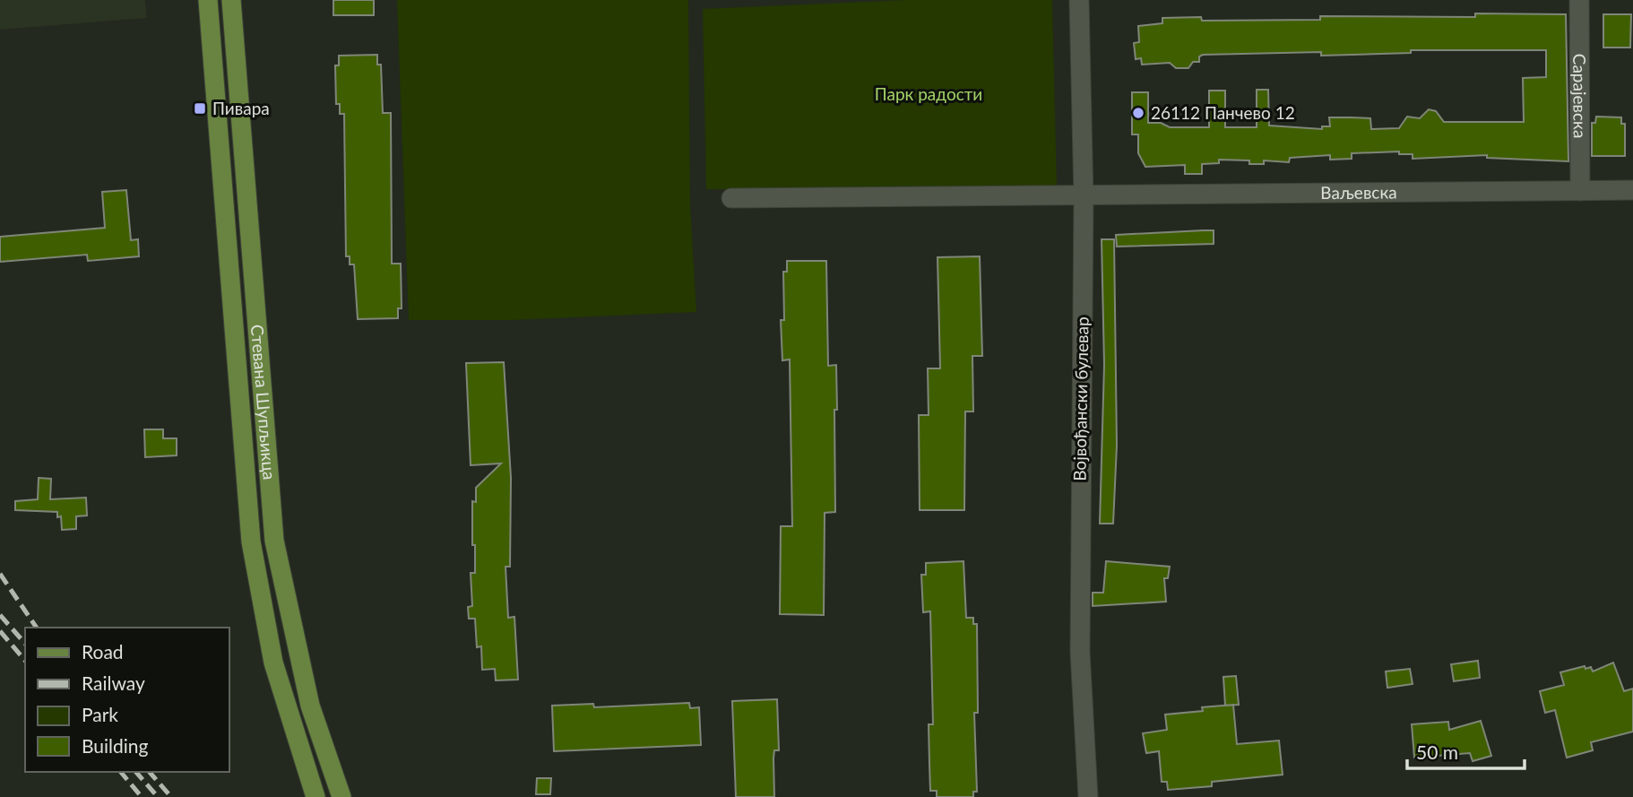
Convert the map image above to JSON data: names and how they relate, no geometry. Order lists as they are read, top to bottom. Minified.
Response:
{"streets":{"main road":["Стевана Шупљикца"],"street":["Сарајевска","Ваљевска","Војвођански булевар"]},"crossings":[["Сарајевска","Ваљевска"],["Ваљевска","Војвођански булевар"]],"parks":["Парк радости"],"places":{"transit":["Пивара"],"other":["26112 Панчево 12"]},"legend":["Road","Railway","Park","Building"],"scale_bar":"50 m"}
